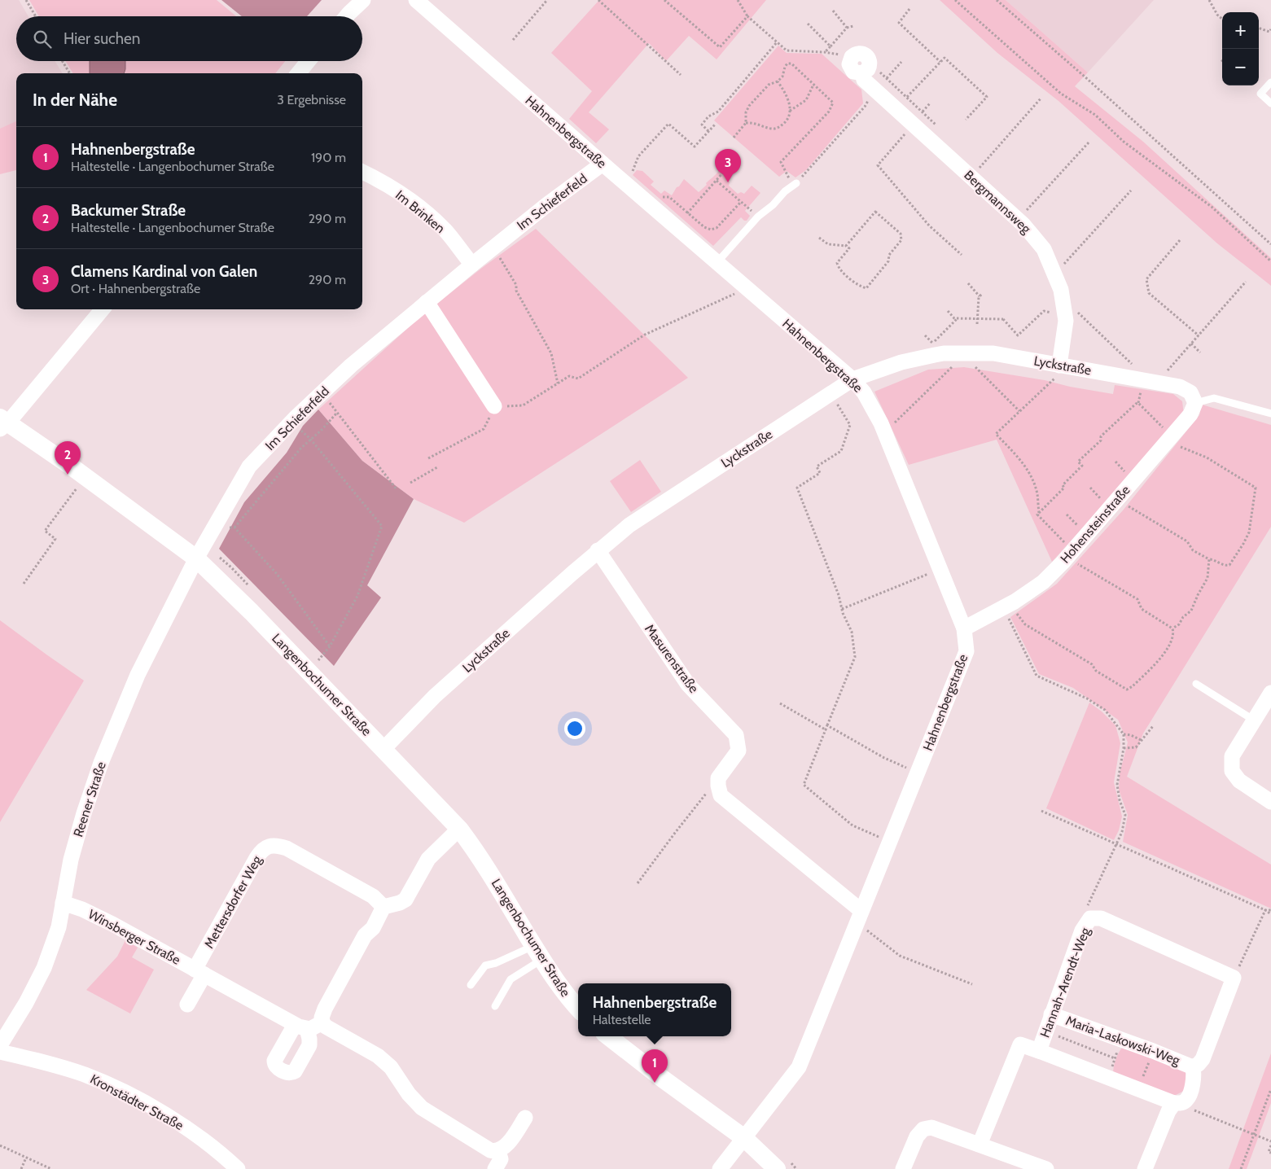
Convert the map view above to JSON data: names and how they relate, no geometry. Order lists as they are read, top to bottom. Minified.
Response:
{"streets":{"street":["Hahnenbergstraße","Im Schieferfeld","Bergmannsweg","Im Brinken","Lyckstraße","Hohensteinstraße","Masurenstraße","Langenbochumer Straße","Reener Straße","Mettersdorfer Weg","Winsberger Straße","Hannah-Arendt-Weg","Maria-Laskowski-Weg","Kronstädter Straße"]},"crossings":[["Hahnenbergstraße","Im Schieferfeld"],["Hahnenbergstraße","Lyckstraße"],["Hahnenbergstraße","Hohensteinstraße"],["Im Schieferfeld","Im Brinken"],["Im Schieferfeld","Langenbochumer Straße"],["Im Schieferfeld","Reener Straße"],["Bergmannsweg","Lyckstraße"],["Lyckstraße","Hohensteinstraße"],["Lyckstraße","Masurenstraße"],["Lyckstraße","Langenbochumer Straße"],["Langenbochumer Straße","Reener Straße"],["Reener Straße","Winsberger Straße"],["Mettersdorfer Weg","Winsberger Straße"],["Hannah-Arendt-Weg","Maria-Laskowski-Weg"]],"page":{"map_buttons":["+","−"],"search":"Hier suchen","heading":["In der Nähe","3 Ergebnisse"],"list":[{"mark":"1","name":"Hahnenbergstraße","note":"Haltestelle · Langenbochumer Straße","value":"190 m"},{"mark":"2","name":"Backumer Straße","note":"Haltestelle · Langenbochumer Straße","value":"290 m"},{"mark":"3","name":"Clamens Kardinal von Galen","note":"Ort · Hahnenbergstraße","value":"290 m"}],"pins":["3","2","1"],"popup":["Hahnenbergstraße","Haltestelle"]}}
